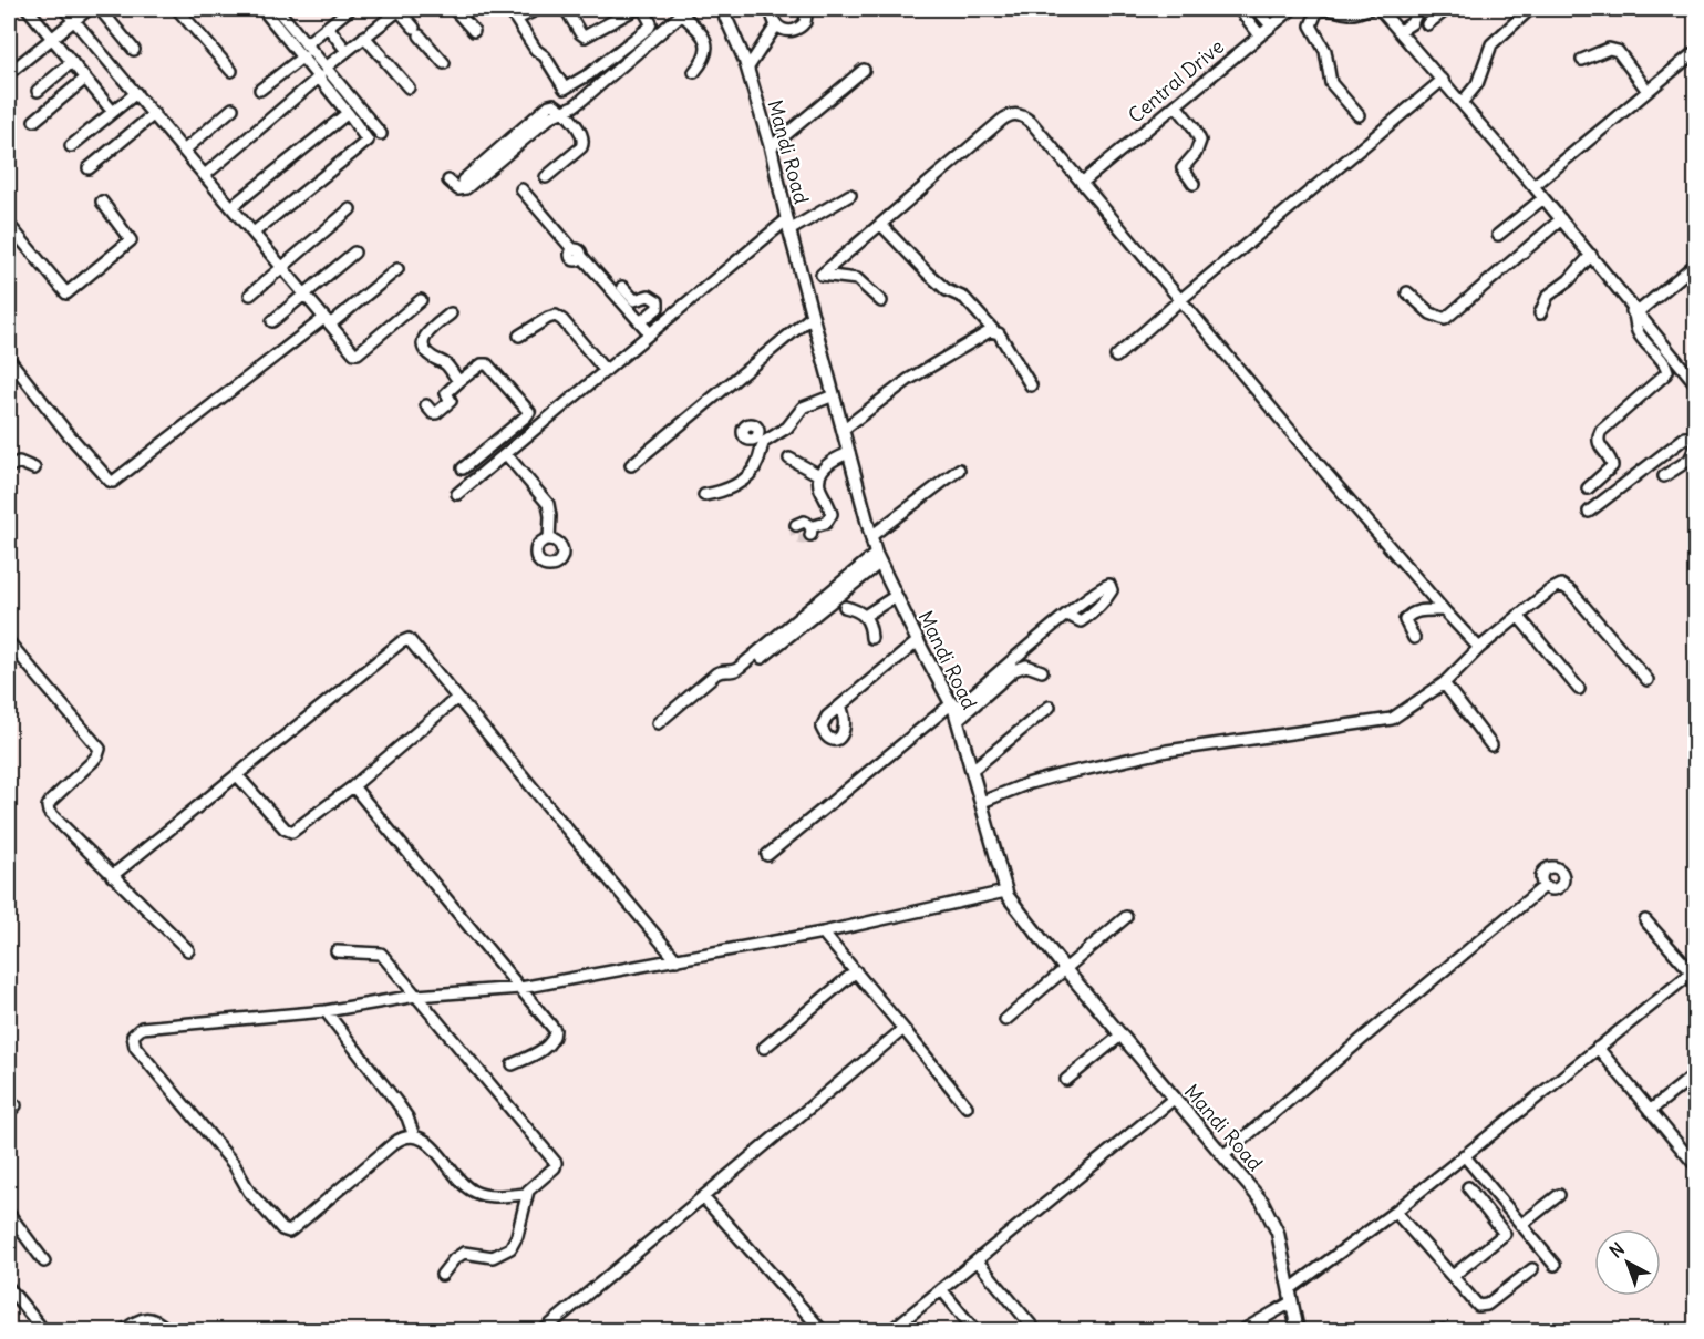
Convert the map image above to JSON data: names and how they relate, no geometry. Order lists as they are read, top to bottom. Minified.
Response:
{"streets":{"street":["Central Drive","Mandi Road"]},"north":"top left"}
